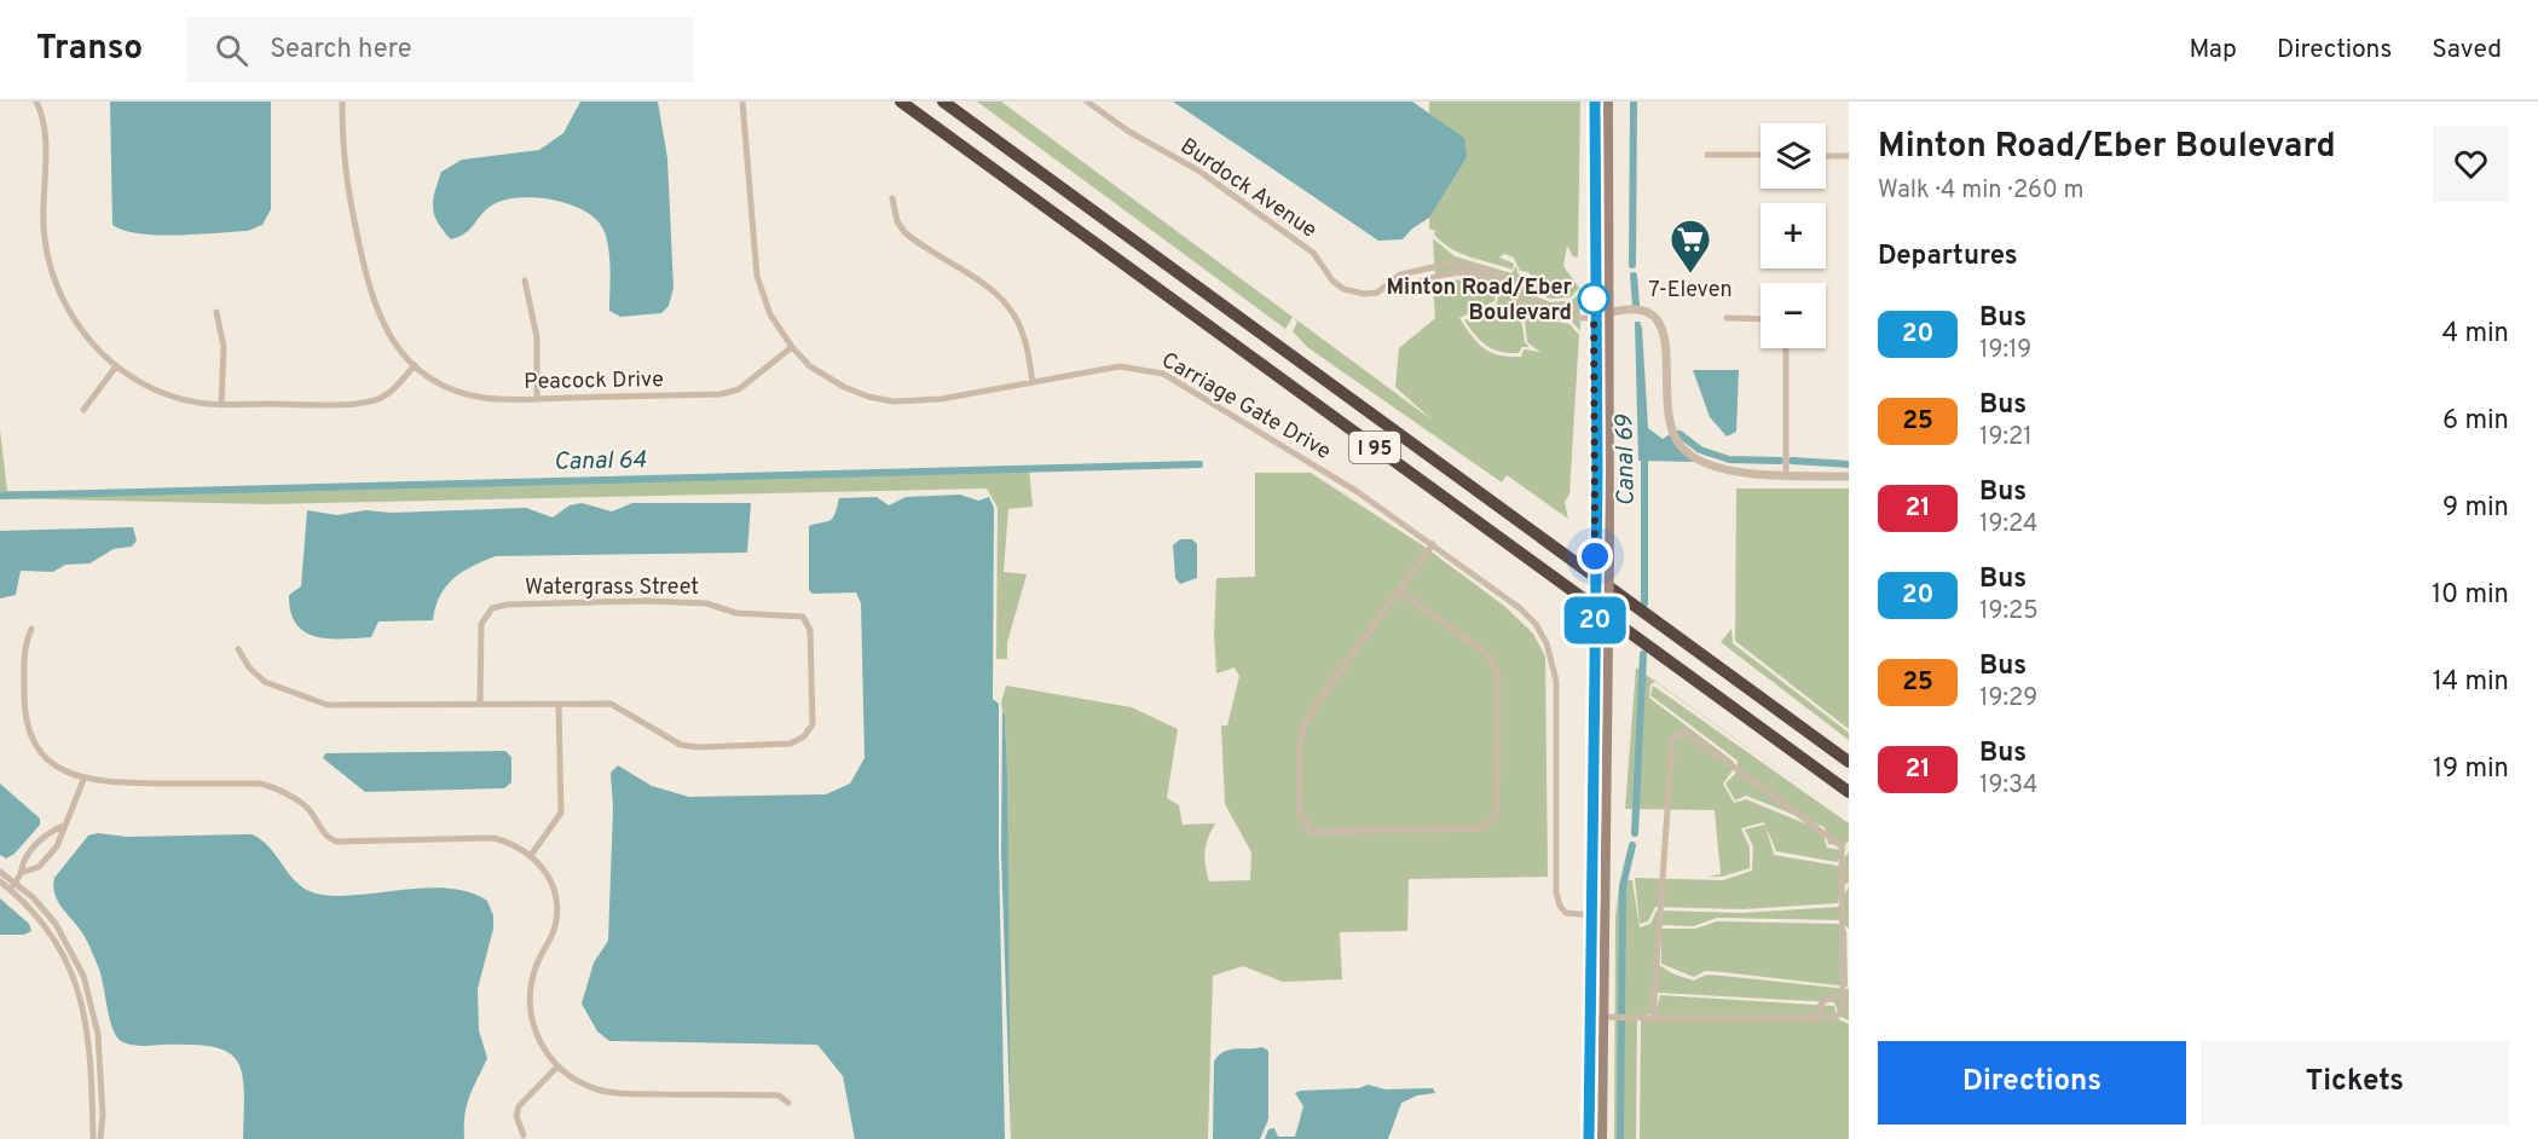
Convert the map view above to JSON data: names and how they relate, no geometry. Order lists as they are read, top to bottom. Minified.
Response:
{"streets":{"highway":["I 95"],"street":["Burdock Avenue","Peacock Drive","Carriage Gate Drive","Watergrass Street"]},"crossings":[["Peacock Drive","Carriage Gate Drive"]],"water":["Canal 64","Canal 69"],"places":{"supermarket":["7-Eleven"],"other":["Minton Road/Eber Boulevard"]},"lines":["bus line 20"],"page":{"header":"Transo","search":"Search here","nav":["Map","Directions","Saved"],"on_map":"20","heading":[["Minton Road/Eber Boulevard","Walk · 4 min · 260 m"],"Departures"],"map_buttons":["+","−"],"list":[{"mark":"20","name":"Bus","note":"19:19","value":"4 min"},{"mark":"25","name":"Bus","note":"19:21","value":"6 min"},{"mark":"21","name":"Bus","note":"19:24","value":"9 min"},{"mark":"20","name":"Bus","note":"19:25","value":"10 min"},{"mark":"25","name":"Bus","note":"19:29","value":"14 min"},{"mark":"21","name":"Bus","note":"19:34","value":"19 min"}],"buttons":["Directions","Tickets"]}}
